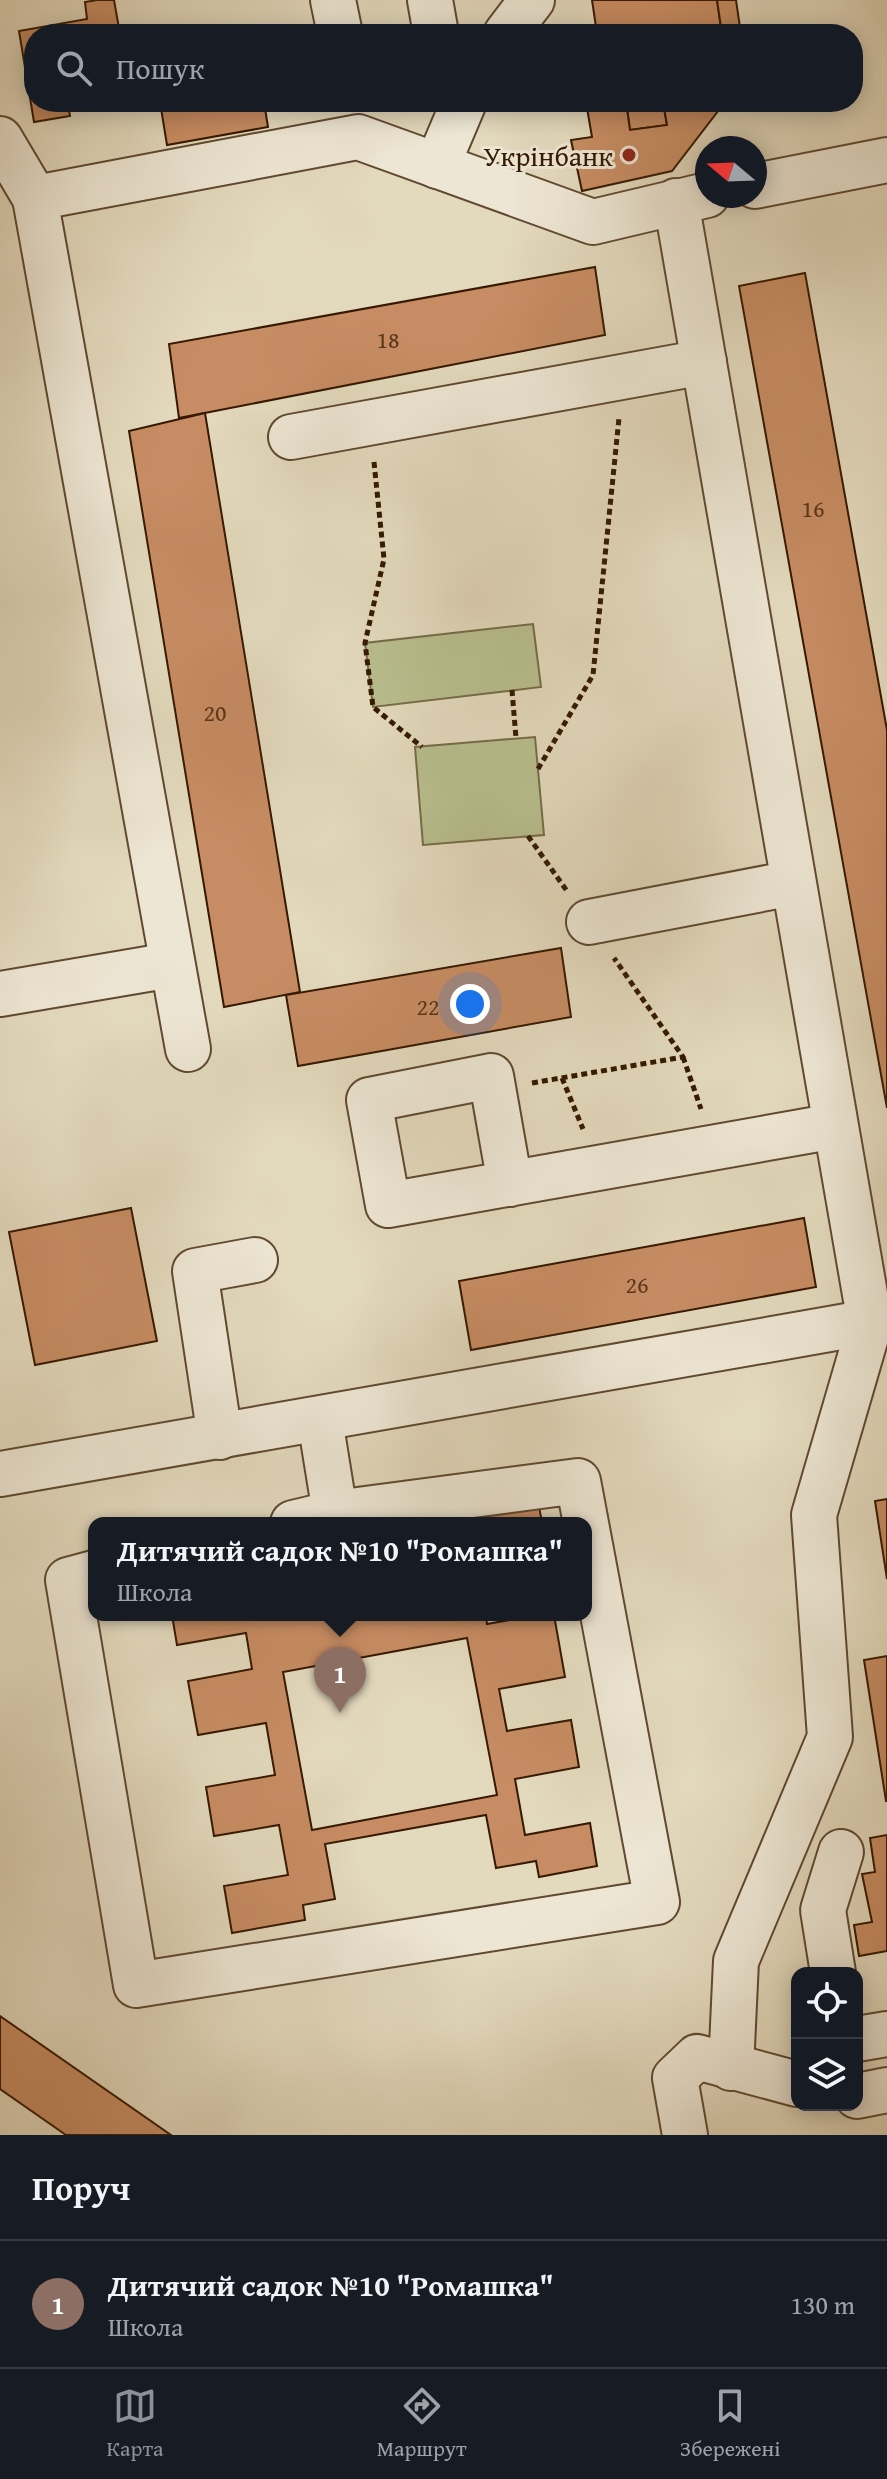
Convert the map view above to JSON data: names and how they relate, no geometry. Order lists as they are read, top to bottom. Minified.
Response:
{"places":["Укрінбанк"],"house_numbers":["18","16","20","22","26"],"north":"left","page":{"search":"Пошук","popup":["Дитячий садок №10 \"Ромашка\"","Школа"],"pins":"1","heading":"Поруч","list":[{"mark":"1","name":"Дитячий садок №10 \"Ромашка\"","note":"Школа","value":"130 m"}],"nav":["Карта","Маршрут","Збережені"]}}
